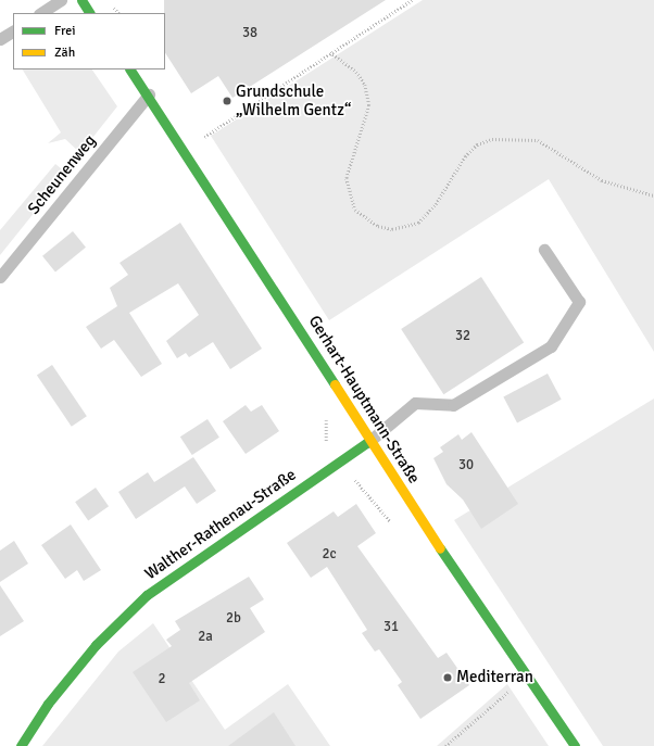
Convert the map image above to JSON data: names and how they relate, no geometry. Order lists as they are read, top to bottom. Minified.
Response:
{"streets":{"main road":["Gerhart-Hauptmann-Straße","Walther-Rathenau-Straße"],"lane":["Scheunenweg"]},"crossings":[["Scheunenweg","Gerhart-Hauptmann-Straße"],["Gerhart-Hauptmann-Straße","Walther-Rathenau-Straße"]],"places":["Grundschule „Wilhelm Gentz“","Mediterran"],"house_numbers":["38","32","30","2c","2b","31","2a","2"],"legend":["Frei","Zäh"]}
